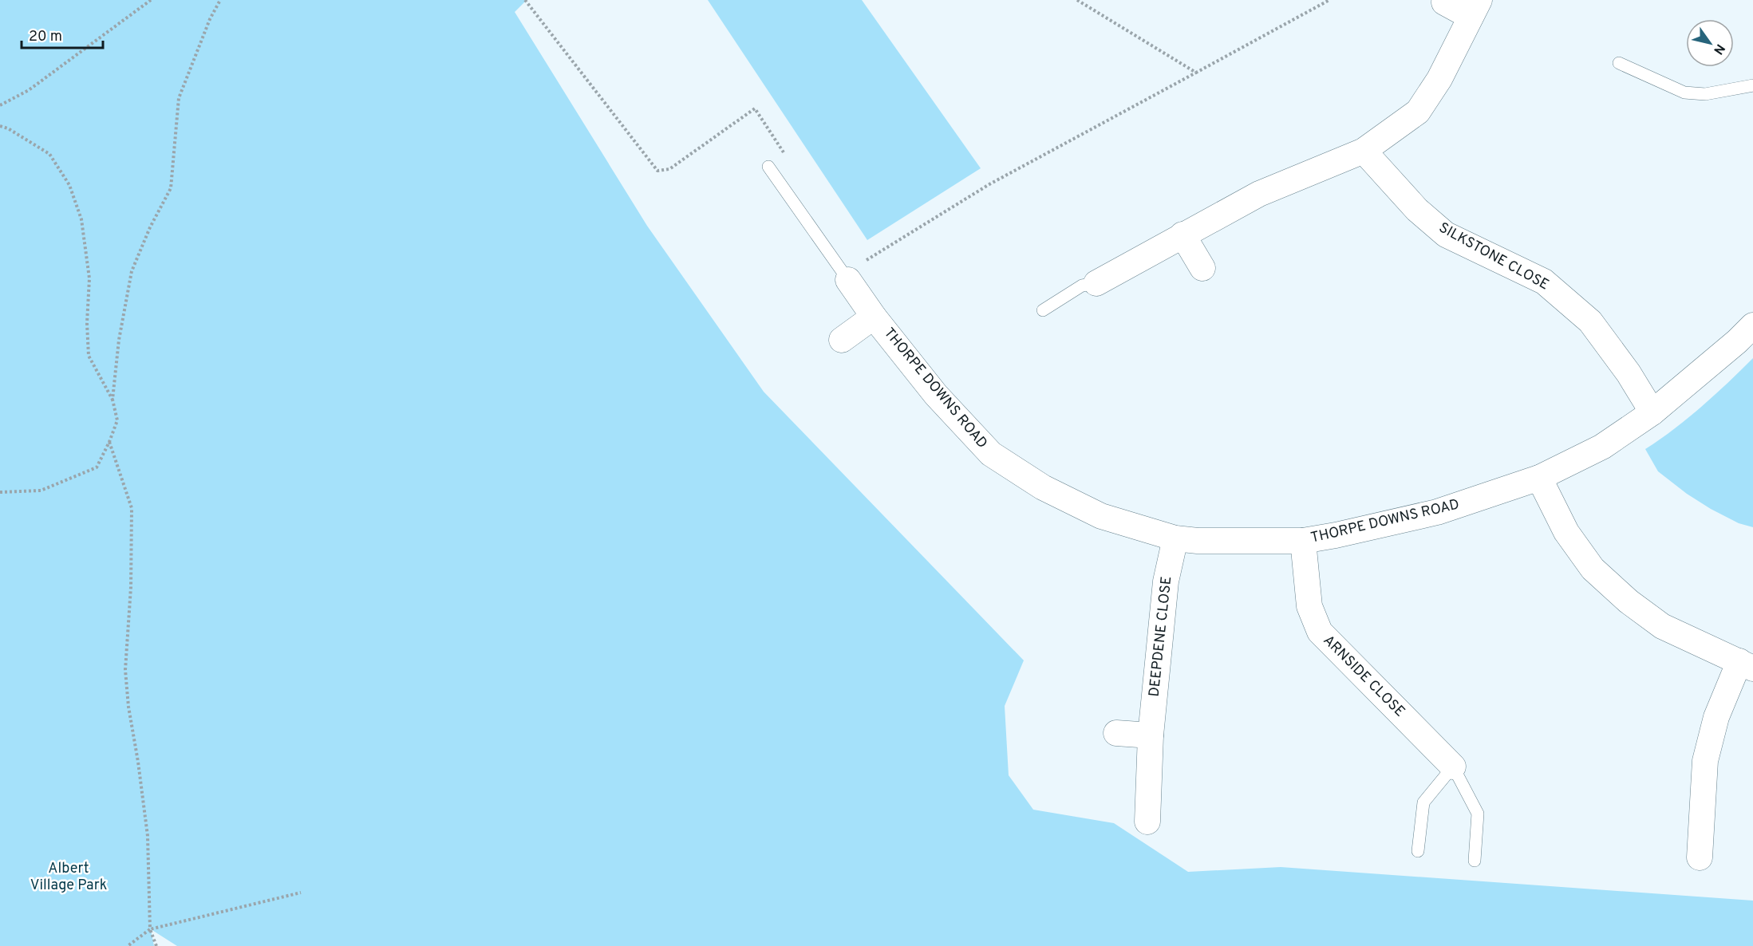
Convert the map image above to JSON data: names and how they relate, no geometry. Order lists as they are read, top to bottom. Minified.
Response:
{"streets":{"street":["SILKSTONE CLOSE","THORPE DOWNS ROAD","DEEPDENE CLOSE","ARNSIDE CLOSE"]},"crossings":[["SILKSTONE CLOSE","THORPE DOWNS ROAD"],["THORPE DOWNS ROAD","DEEPDENE CLOSE"],["THORPE DOWNS ROAD","ARNSIDE CLOSE"]],"parks":["Albert Village Park"],"scale_bar":"20 m","north":"bottom right"}
